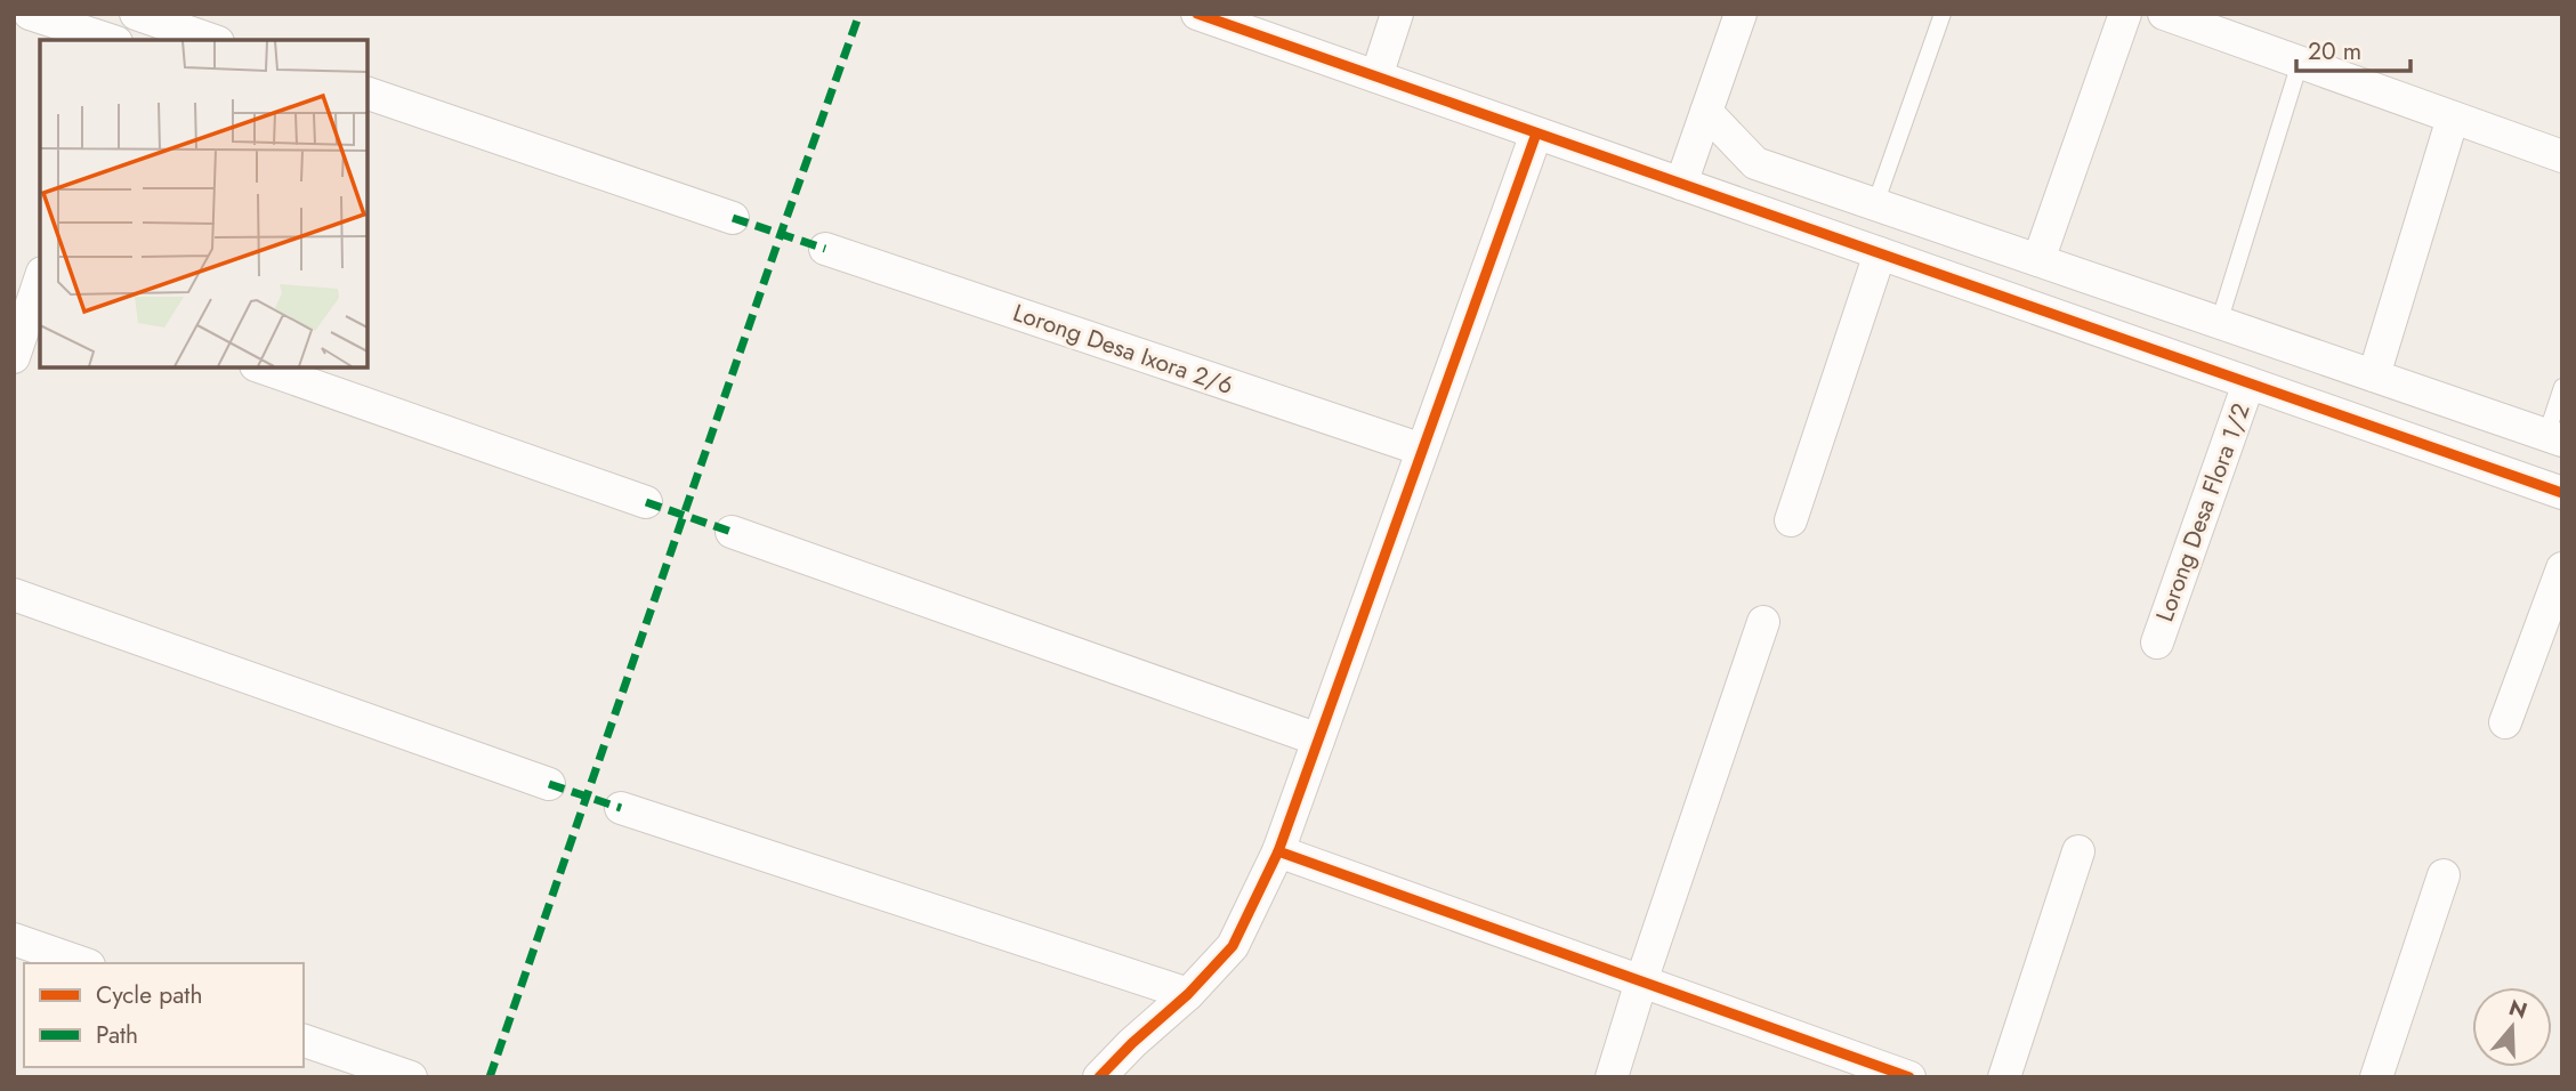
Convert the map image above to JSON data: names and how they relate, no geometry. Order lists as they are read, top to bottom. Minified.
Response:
{"streets":{"street":["Lorong Desa Ixora 2/6","Lorong Desa Flora 1/2"]},"legend":["Cycle path","Path"],"scale_bar":"20 m","north":"top"}
